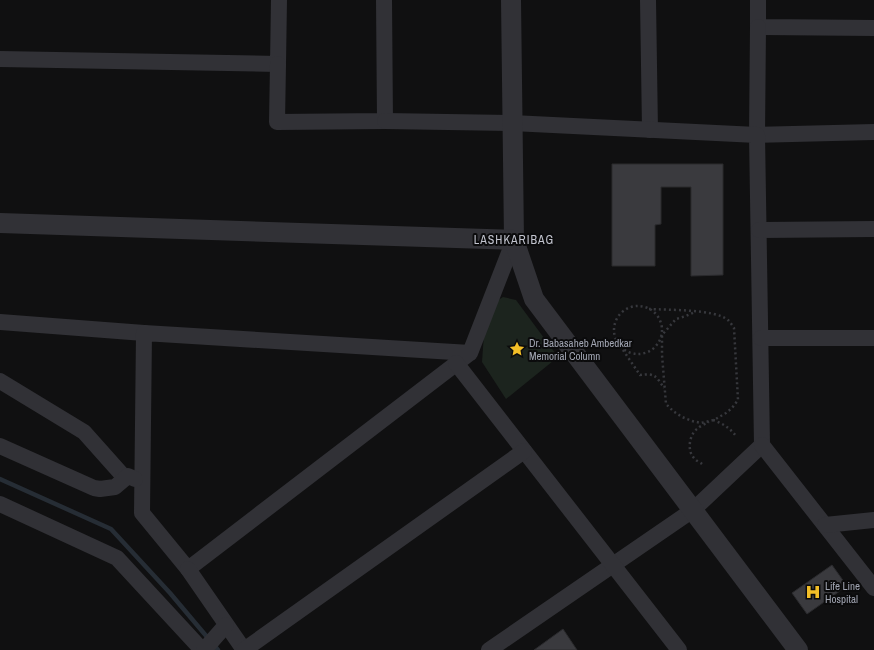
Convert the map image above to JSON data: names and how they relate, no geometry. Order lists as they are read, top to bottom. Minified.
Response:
{"districts":["LASHKARIBAG"],"places":{"place":["Dr. Babasaheb Ambedkar Memorial Column"],"hospital":["Life Line Hospital"]}}
